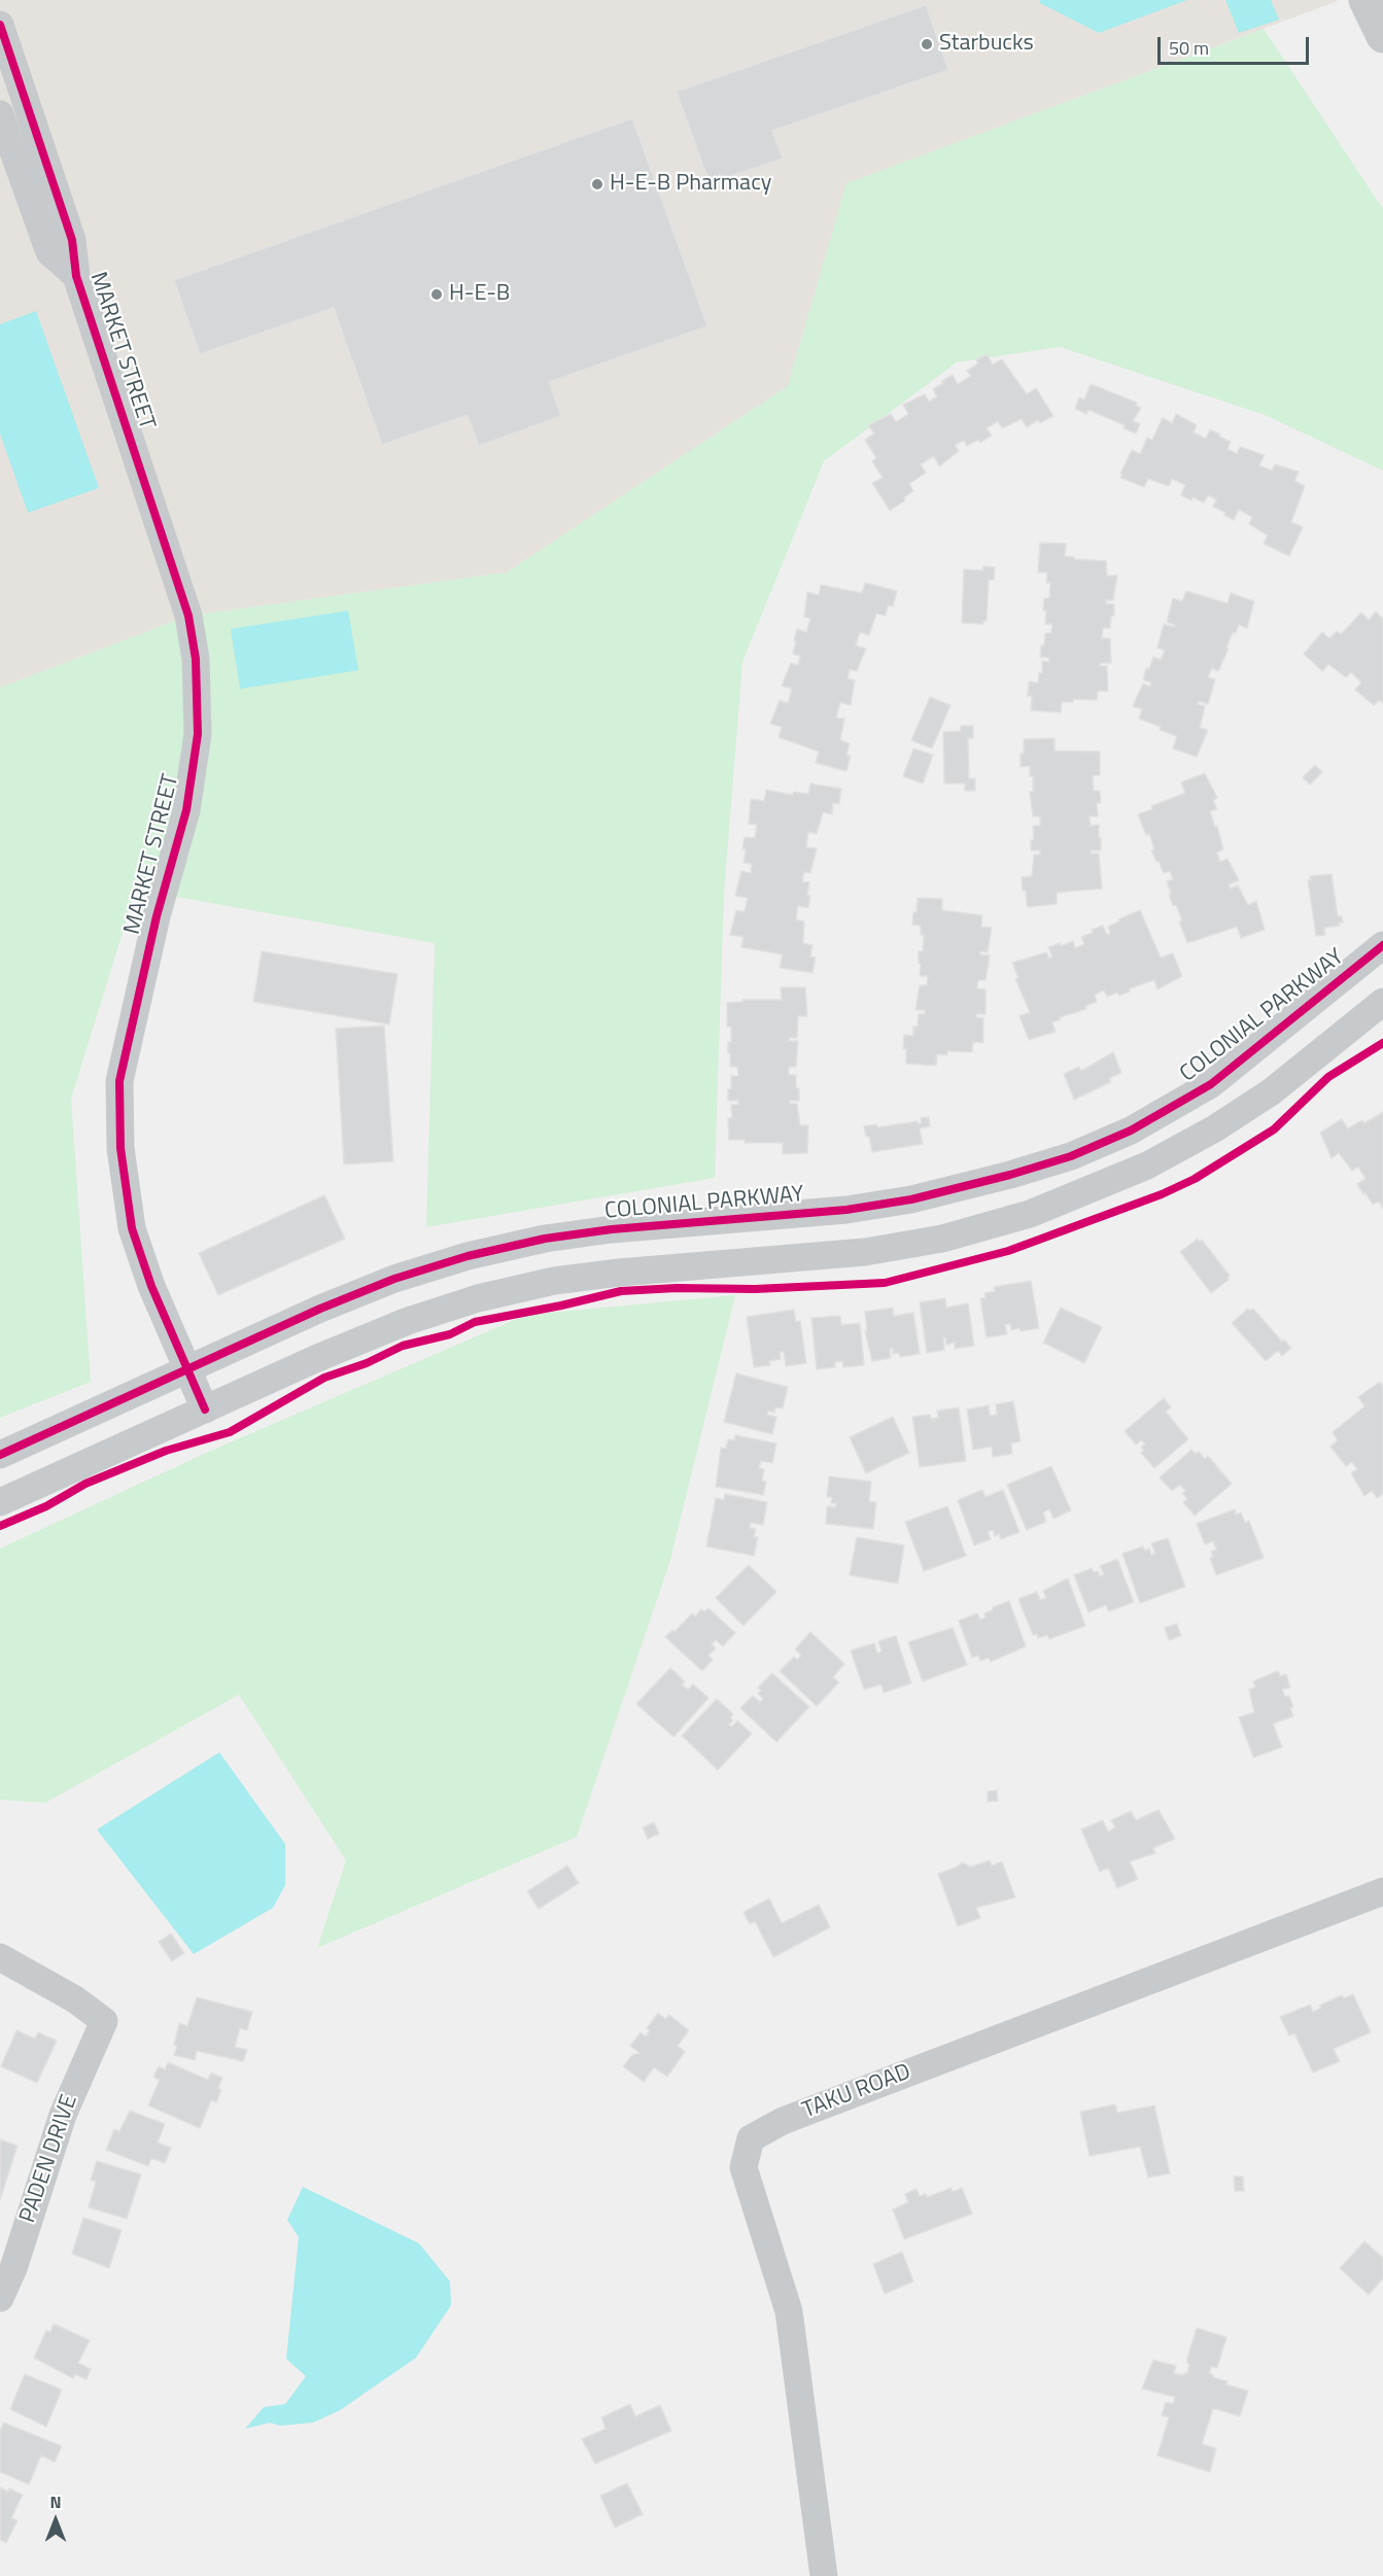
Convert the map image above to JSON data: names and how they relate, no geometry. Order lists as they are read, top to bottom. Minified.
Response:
{"streets":{"street":["MARKET STREET","COLONIAL PARKWAY","TAKU ROAD","PADEN DRIVE"]},"crossings":[["MARKET STREET","COLONIAL PARKWAY"]],"places":["Starbucks","H-E-B Pharmacy","H-E-B"],"scale_bar":"50 m","north":"top"}
